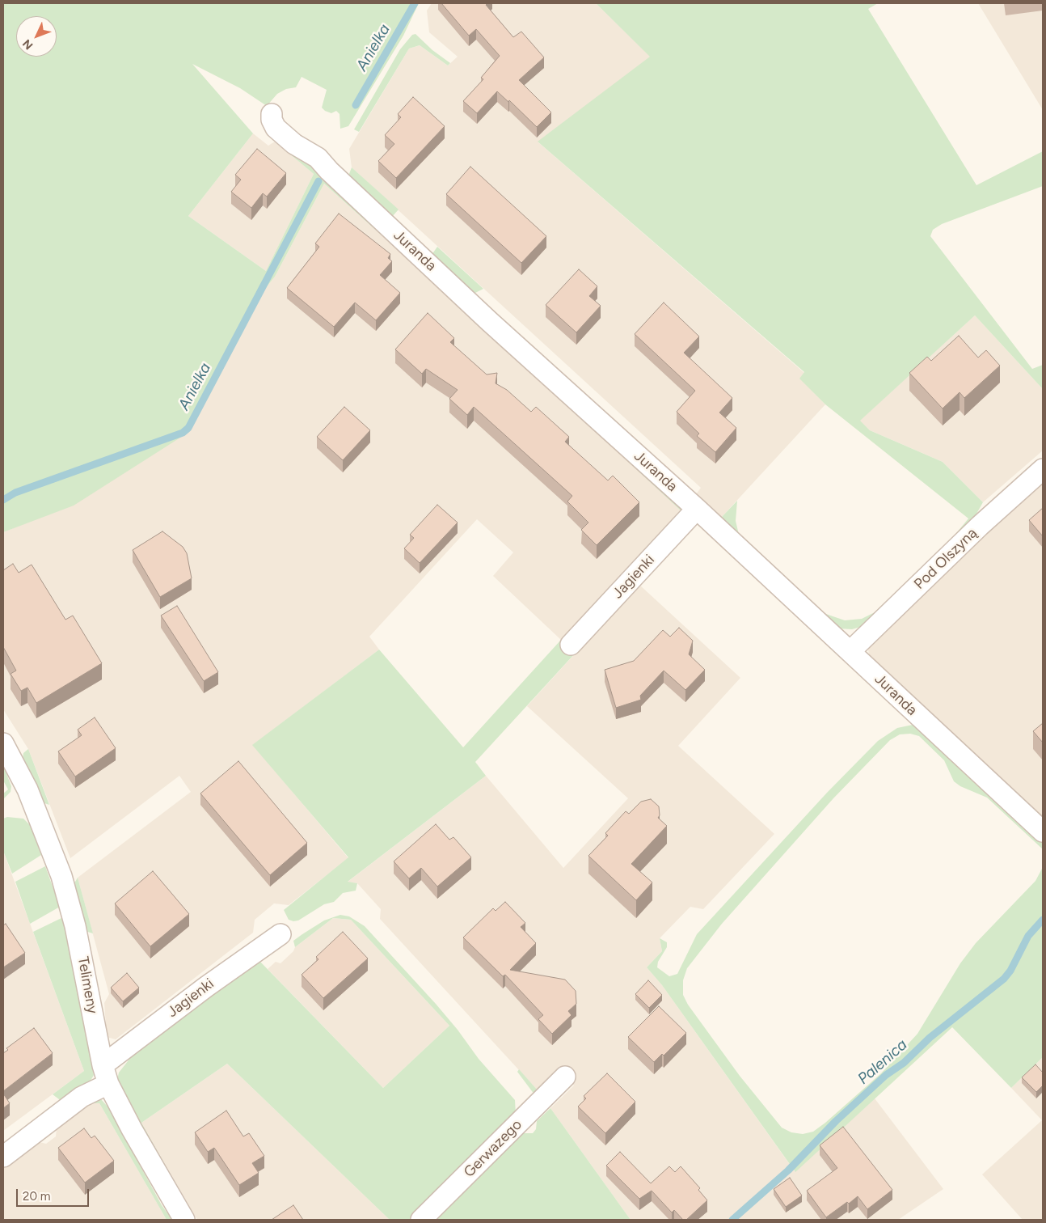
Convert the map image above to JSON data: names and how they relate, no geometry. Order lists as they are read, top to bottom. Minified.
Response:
{"streets":{"street":["Juranda","Pod Olszyną","Jagienki","Telimeny","Gerwazego"]},"crossings":[["Juranda","Pod Olszyną"],["Juranda","Jagienki"],["Jagienki","Telimeny"]],"water":["Anielka","Palenica"],"scale_bar":"20 m","north":"bottom left"}
